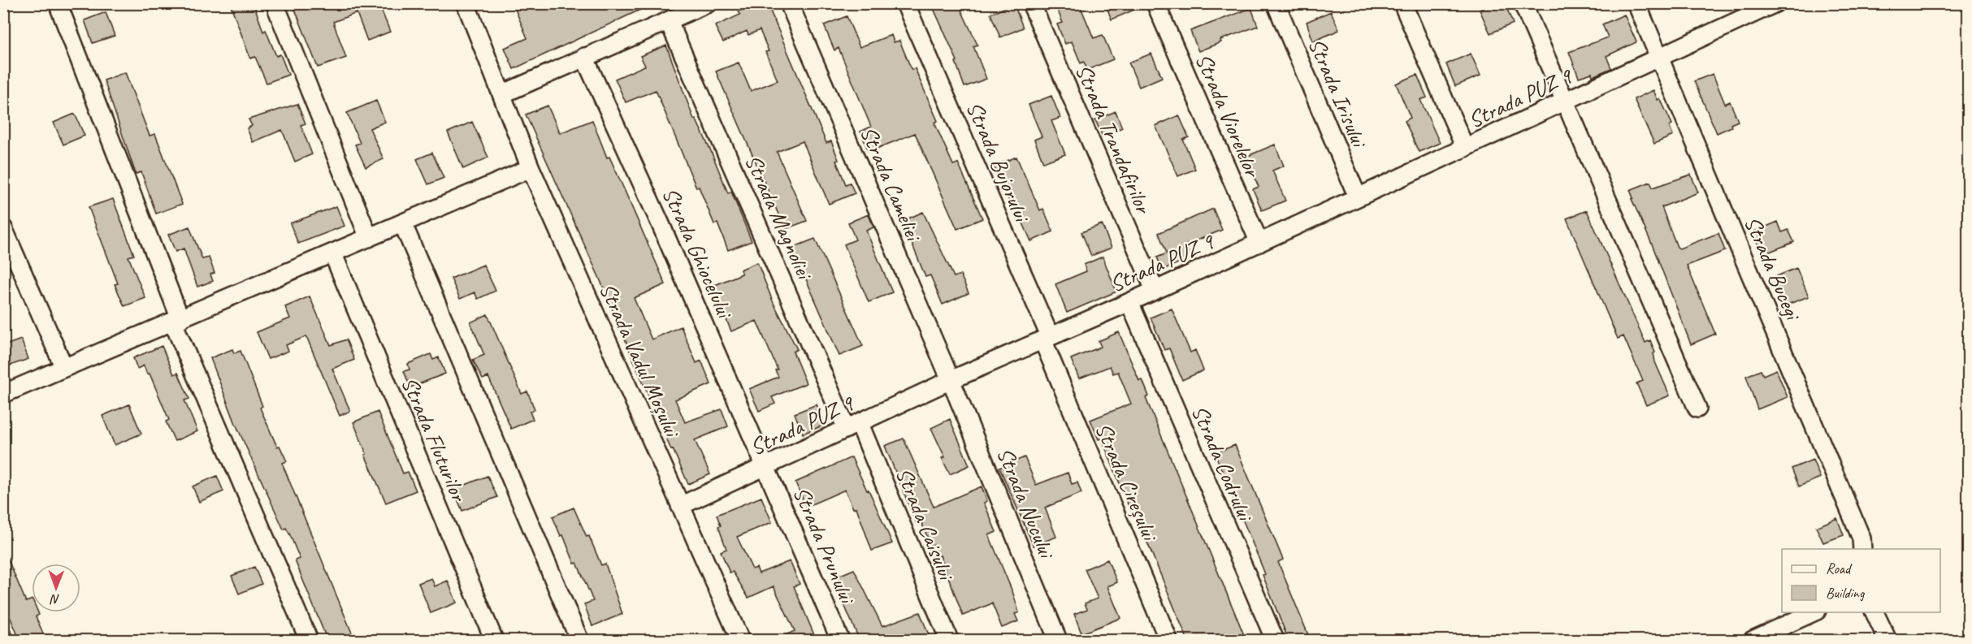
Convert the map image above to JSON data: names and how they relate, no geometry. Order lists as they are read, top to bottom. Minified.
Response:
{"streets":{"street":["Strada Irisului","Strada PUZ 9","Strada Viorelelor","Strada Trandafirilor","Strada Bujorului","Strada Cameliei","Strada Magnoliei","Strada Ghiocelului","Strada Bucegi","Strada Vadul Moșului","Strada Fluturilor","Strada Codrului","Strada Cireșului","Strada Nucului","Strada Caisului","Strada Prunului"]},"crossings":[["Strada Irisului","Strada PUZ 9"],["Strada PUZ 9","Strada Viorelelor"],["Strada PUZ 9","Strada Trandafirilor"],["Strada PUZ 9","Strada Bujorului"],["Strada PUZ 9","Strada Cameliei"],["Strada PUZ 9","Strada Magnoliei"],["Strada PUZ 9","Strada Ghiocelului"],["Strada PUZ 9","Strada Bucegi"],["Strada PUZ 9","Strada Vadul Moșului"],["Strada PUZ 9","Strada Codrului"],["Strada PUZ 9","Strada Cireșului"],["Strada PUZ 9","Strada Nucului"],["Strada PUZ 9","Strada Caisului"],["Strada PUZ 9","Strada Prunului"],["Strada Bujorului","Strada Cireșului"],["Strada Cameliei","Strada Nucului"],["Strada Magnoliei","Strada Caisului"],["Strada Ghiocelului","Strada Prunului"]],"legend":["Road","Building"],"north":"bottom"}
